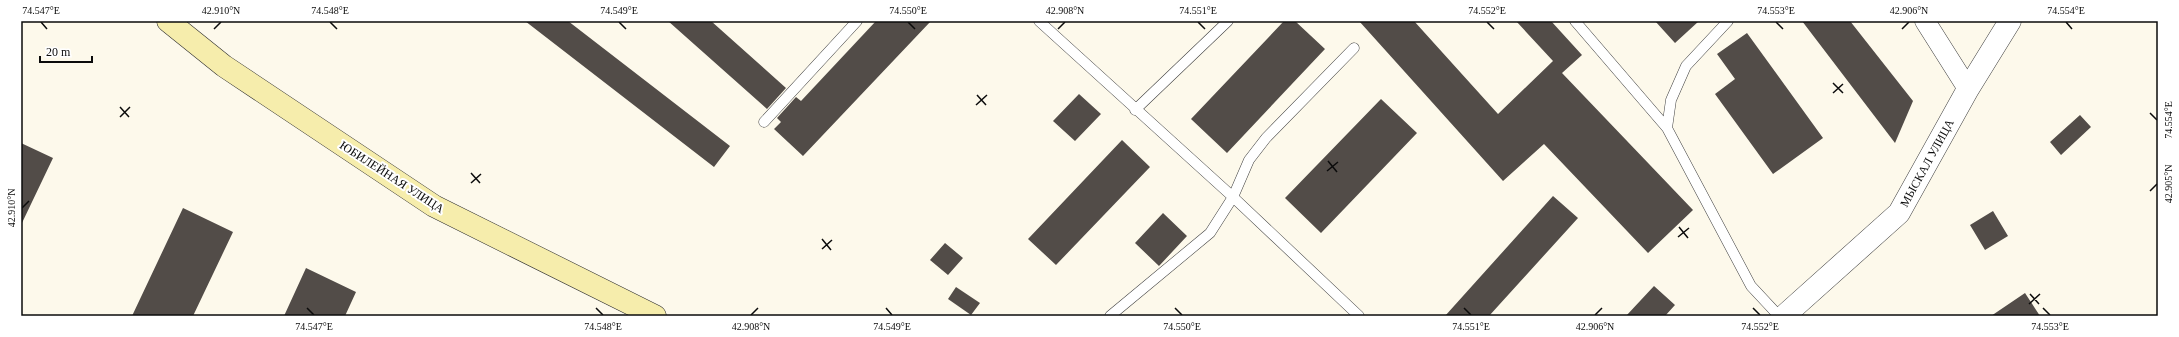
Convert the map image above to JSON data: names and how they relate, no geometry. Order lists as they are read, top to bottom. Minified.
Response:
{"streets":{"main road":["ЮБИЛЕЙНАЯ УЛИЦА"],"street":["МЫСКАЛ УЛИЦА"]},"scale_bar":"20 m","coordinates":["74.547°E","42.910°N","74.548°E","74.549°E","74.550°E","42.908°N","74.551°E","74.552°E","74.553°E","42.906°N","74.554°E","42.905°N"]}
